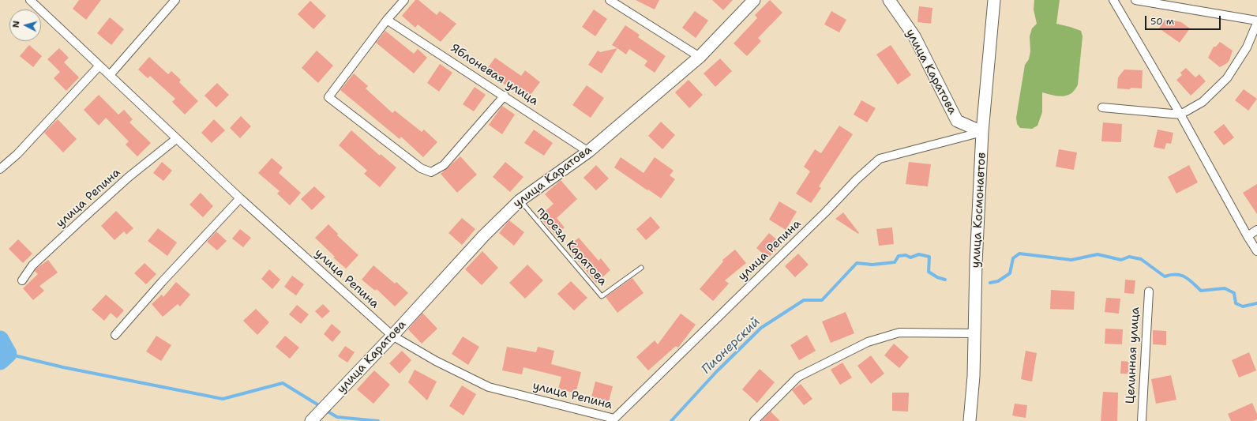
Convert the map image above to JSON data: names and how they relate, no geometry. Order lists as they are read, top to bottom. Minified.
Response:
{"streets":{"street":["улица Каратова","Яблоневая улица","улица Репина","улица Космонавтов","Целинная улица"],"lane":["проезд Каратова"]},"crossings":[["улица Каратова","Яблоневая улица"],["улица Каратова","улица Репина"],["улица Каратова","улица Космонавтов"],["улица Каратова","проезд Каратова"],["улица Репина","улица Космонавтов"]],"water":["Пионерский"],"scale_bar":"50 m","north":"left"}
